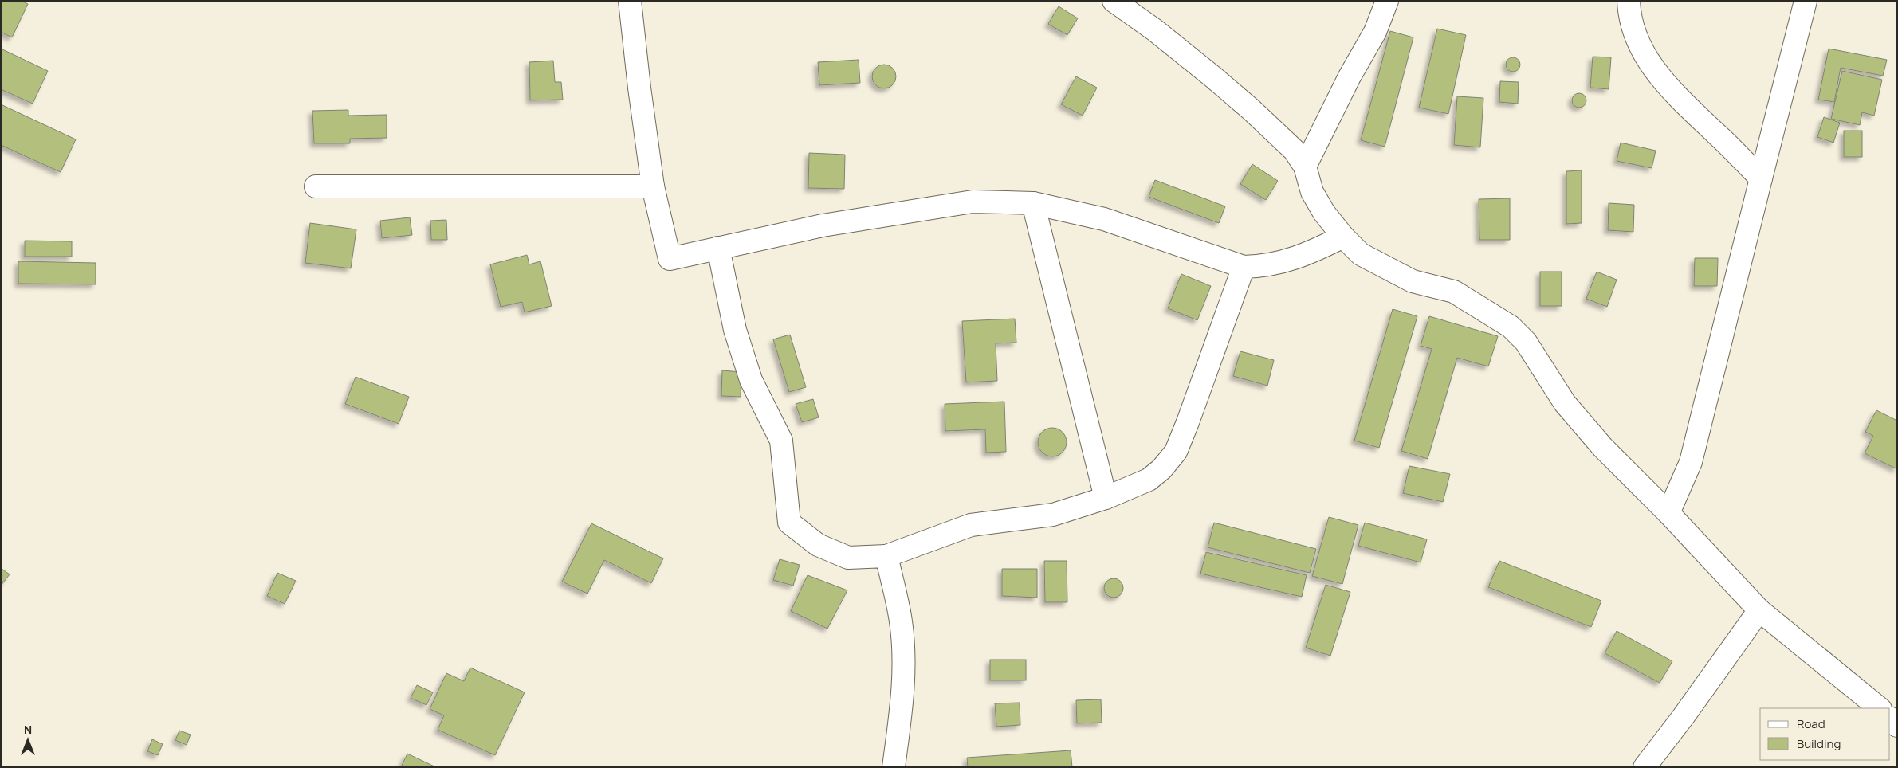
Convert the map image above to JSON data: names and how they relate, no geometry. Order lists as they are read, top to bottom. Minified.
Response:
{"legend":["Road","Building"],"north":"top"}
